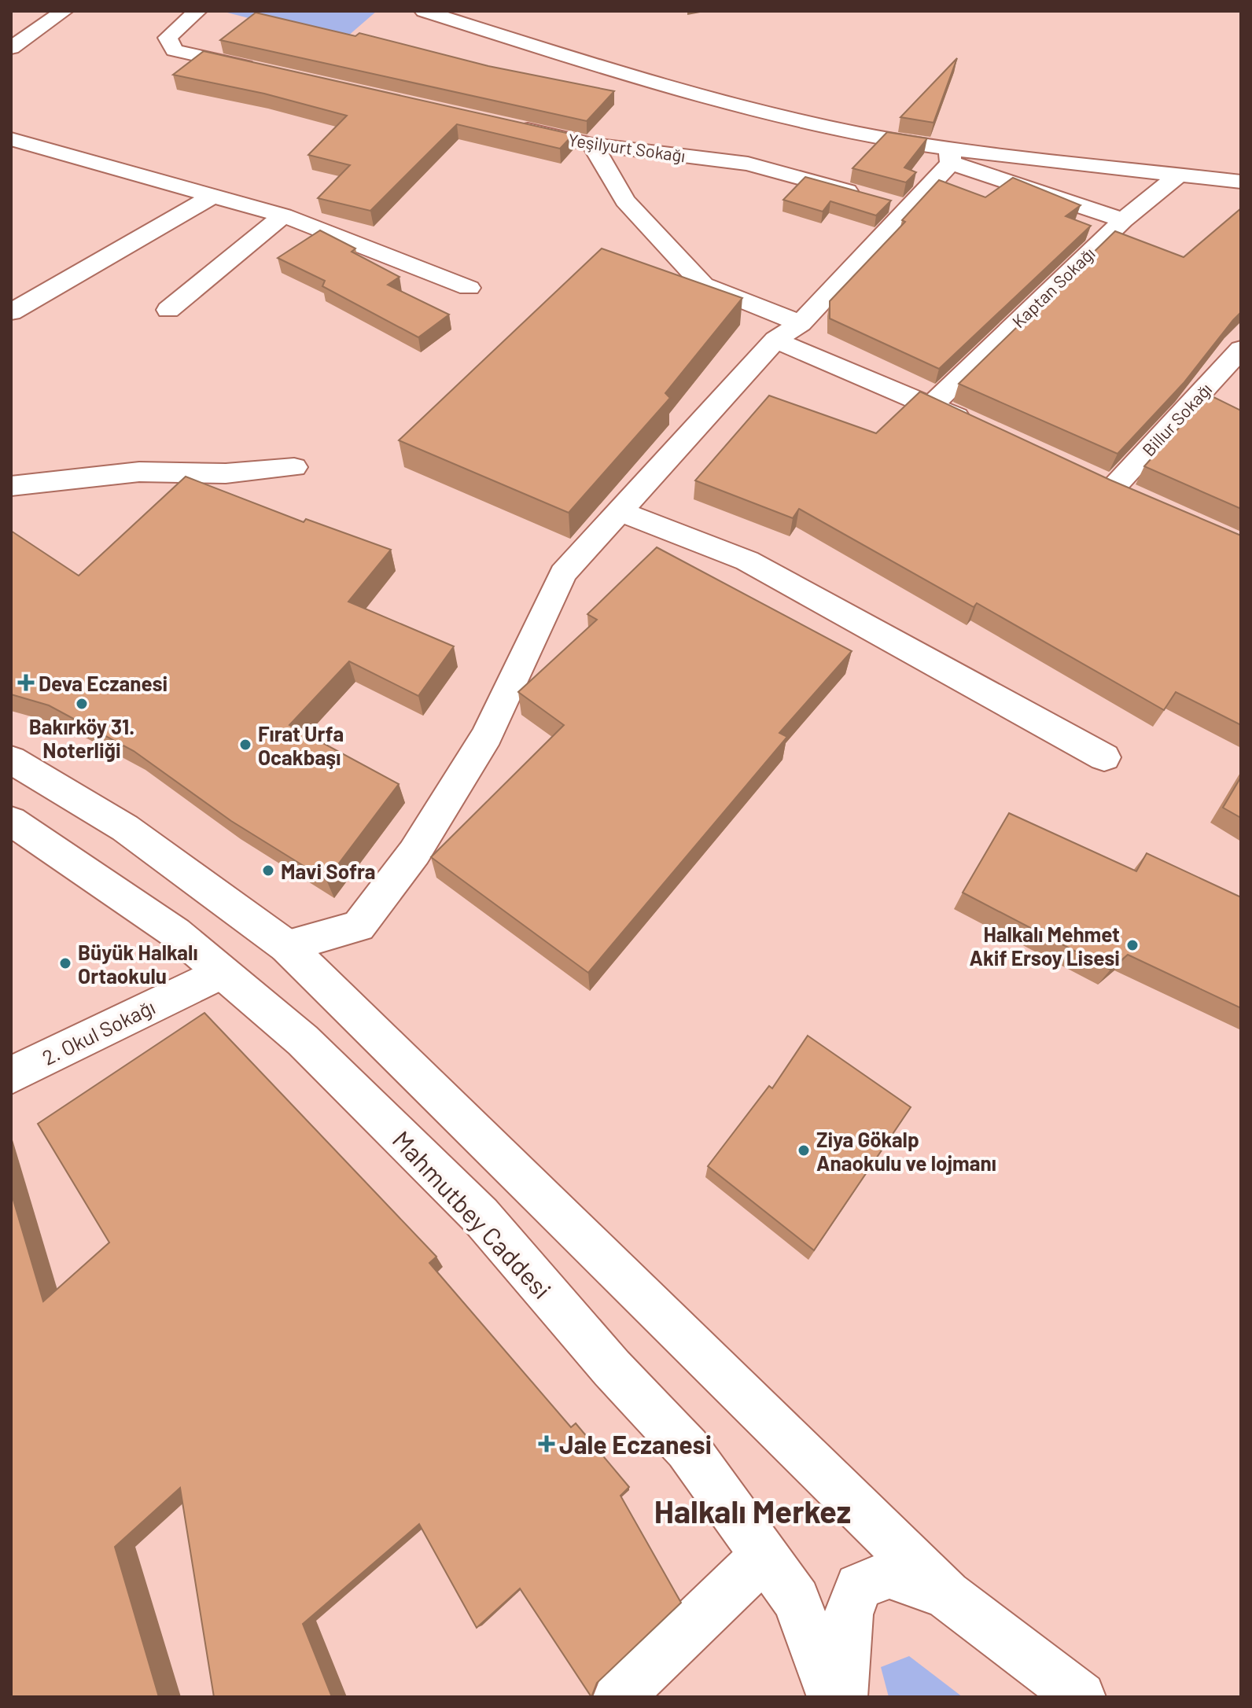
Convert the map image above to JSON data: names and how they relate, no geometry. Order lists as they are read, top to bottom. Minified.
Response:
{"streets":{"street":["Yeşilyurt Sokağı","Kaptan Sokağı","Billur Sokağı","2. Okul Sokağı","Mahmutbey Caddesi"]},"crossings":[["2. Okul Sokağı","Mahmutbey Caddesi"]],"districts":["Halkalı Merkez"],"places":{"health":["Deva Eczanesi","Jale Eczanesi"],"other":["Bakırköy 31. Noterliği","Fırat Urfa Ocakbaşı","Mavi Sofra","Halkalı Mehmet Akif Ersoy Lisesi","Büyük Halkalı Ortaokulu","Ziya Gökalp Anaokulu ve lojmanı"]}}
